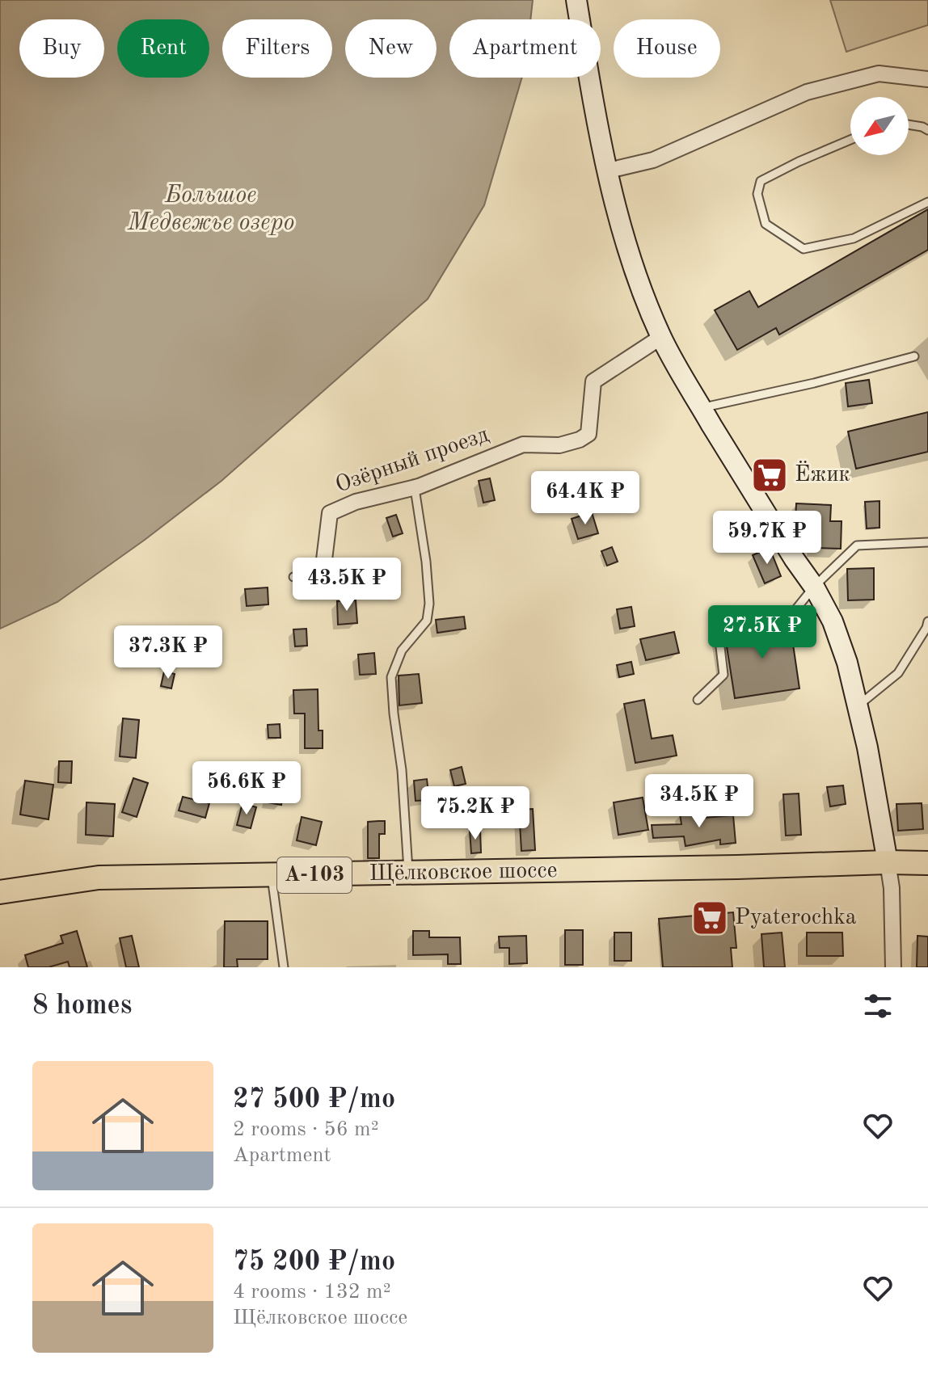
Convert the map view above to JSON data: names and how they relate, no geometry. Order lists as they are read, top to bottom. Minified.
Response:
{"streets":{"main road":["Щёлковское шоссе","А-103"],"street":["Озёрный проезд"]},"water":["Большое Медвежье озеро"],"places":{"supermarket":["Ёжик","Pyaterochka"]},"north":"bottom left","page":{"chip":["Buy","Rent","Filters","New","Apartment","House"],"price":["64.4K ₽","59.7K ₽","43.5K ₽","27.5K ₽","37.3K ₽","56.6K ₽","34.5K ₽","75.2K ₽"],"heading":"8 homes","list":[{"name":"27 500 ₽/mo","note":"2 rooms · 56 m² · Apartment"},{"name":"75 200 ₽/mo","note":"4 rooms · 132 m² · Щёлковское шоссе"}]}}
